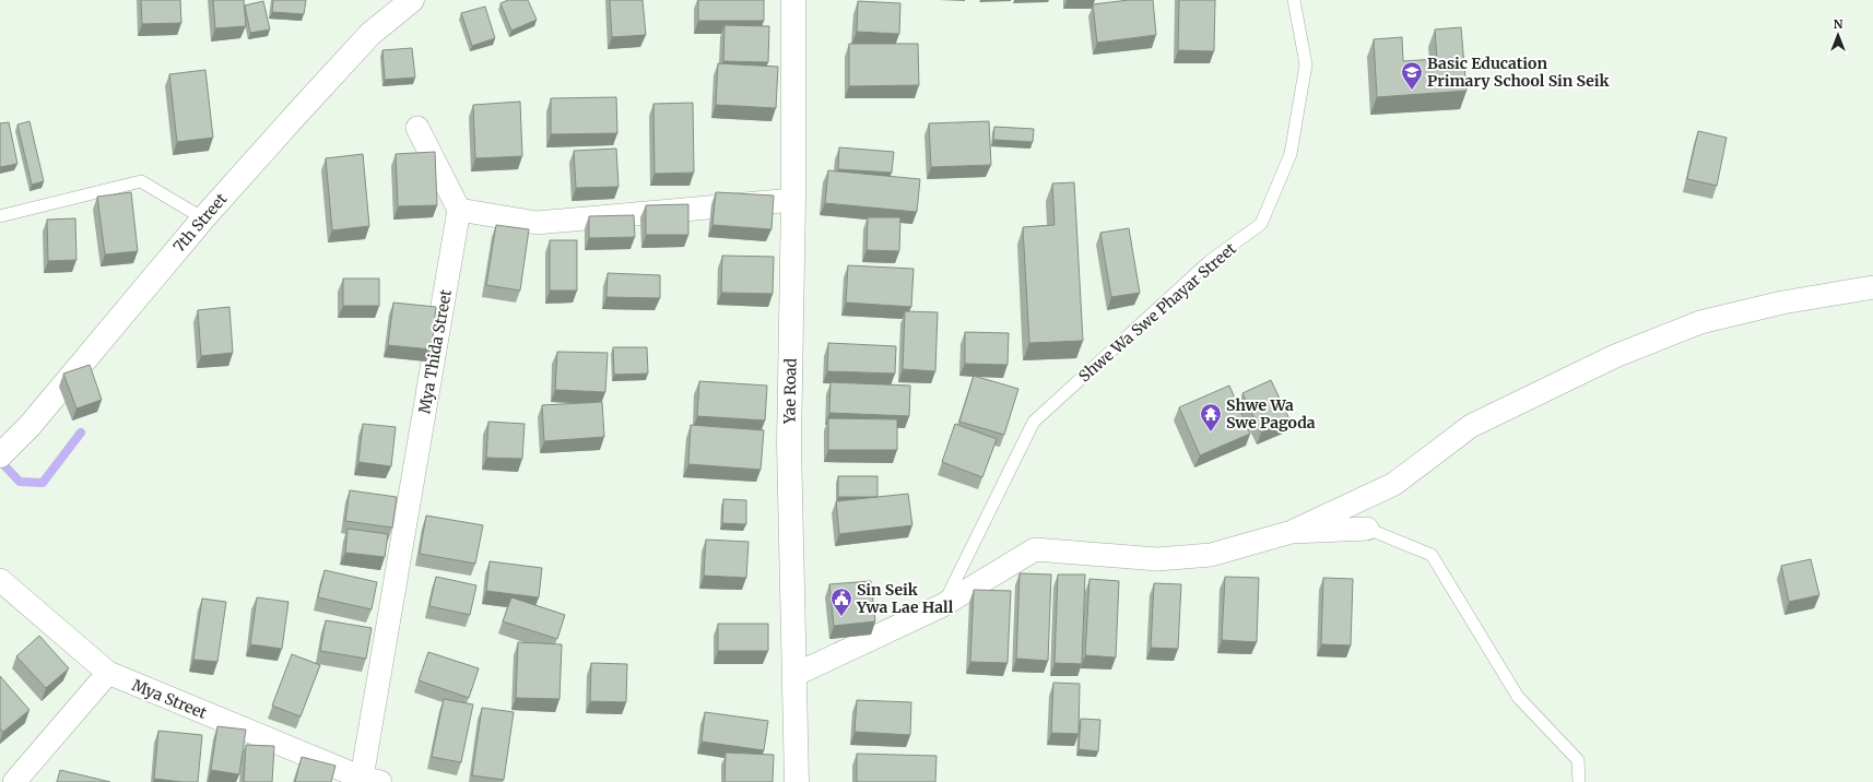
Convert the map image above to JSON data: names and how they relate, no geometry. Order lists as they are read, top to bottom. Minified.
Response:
{"streets":{"street":["7th Street","Mya Thida Street","Yae Road","Mya Street"],"lane":["Shwe Wa Swe Phayar Street"]},"crossings":[["Mya Thida Street","Mya Street"]],"places":{"school or university":["Basic Education Primary School Sin Seik"],"temple":["Shwe Wa Swe Pagoda"],"public building":["Sin Seik Ywa Lae Hall"]},"north":"top"}
